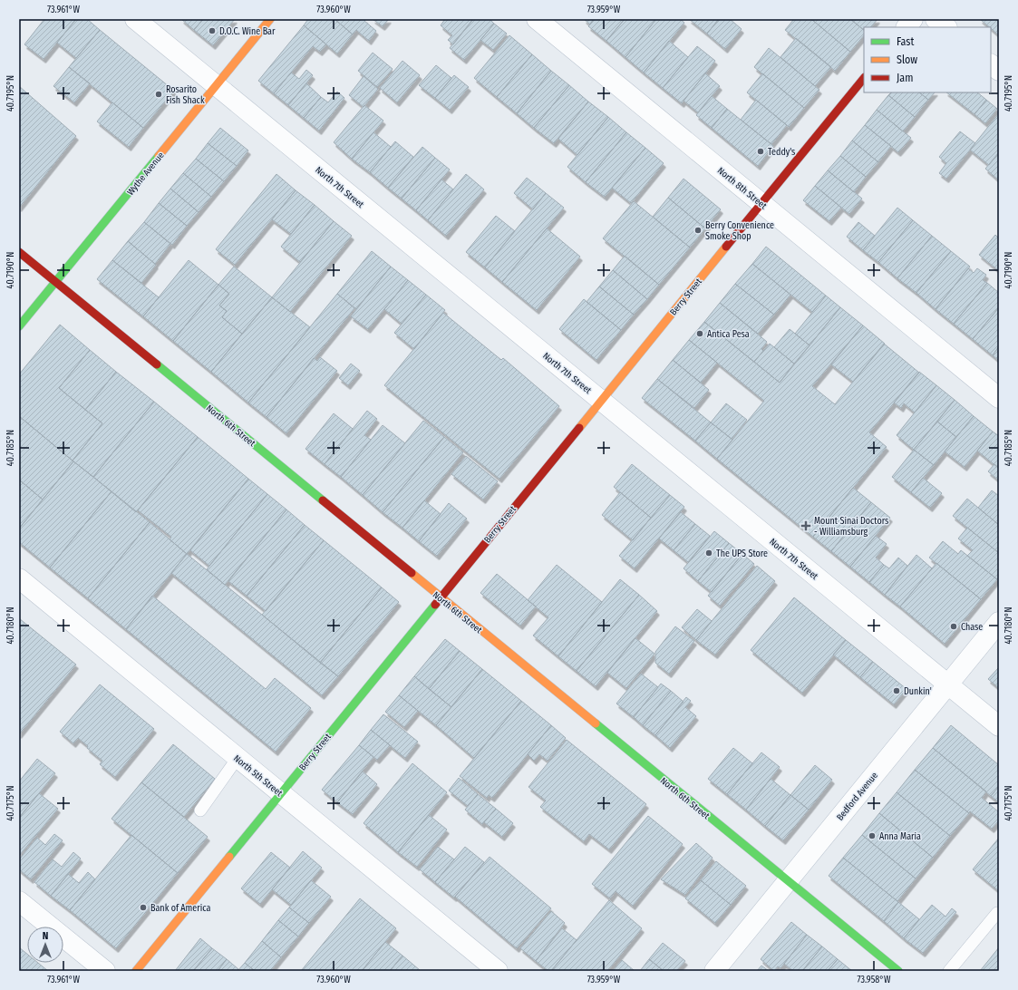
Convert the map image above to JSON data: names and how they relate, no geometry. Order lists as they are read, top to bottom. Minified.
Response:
{"streets":{"street":["Wythe Avenue","North 7th Street","North 8th Street","Berry Street","North 6th Street","North 5th Street","Bedford Avenue"]},"crossings":[["Wythe Avenue","North 7th Street"],["Wythe Avenue","North 6th Street"],["North 7th Street","Berry Street"],["North 7th Street","Bedford Avenue"],["North 8th Street","Berry Street"],["Berry Street","North 6th Street"],["Berry Street","North 5th Street"],["North 6th Street","Bedford Avenue"]],"places":{"other":["D.O.C. Wine Bar","Rosarito Fish Shack","Teddy's","Berry Convenience Smoke Shop","Antica Pesa","The UPS Store","Chase","Dunkin'","Anna Maria","Bank of America"],"health":["Mount Sinai Doctors - Williamsburg"]},"legend":["Fast","Slow","Jam"],"north":"top","coordinates":["73.961°W","73.960°W","73.959°W","40.7195°N","40.7190°N","40.7185°N","40.7180°N","40.7175°N","73.958°W"]}
